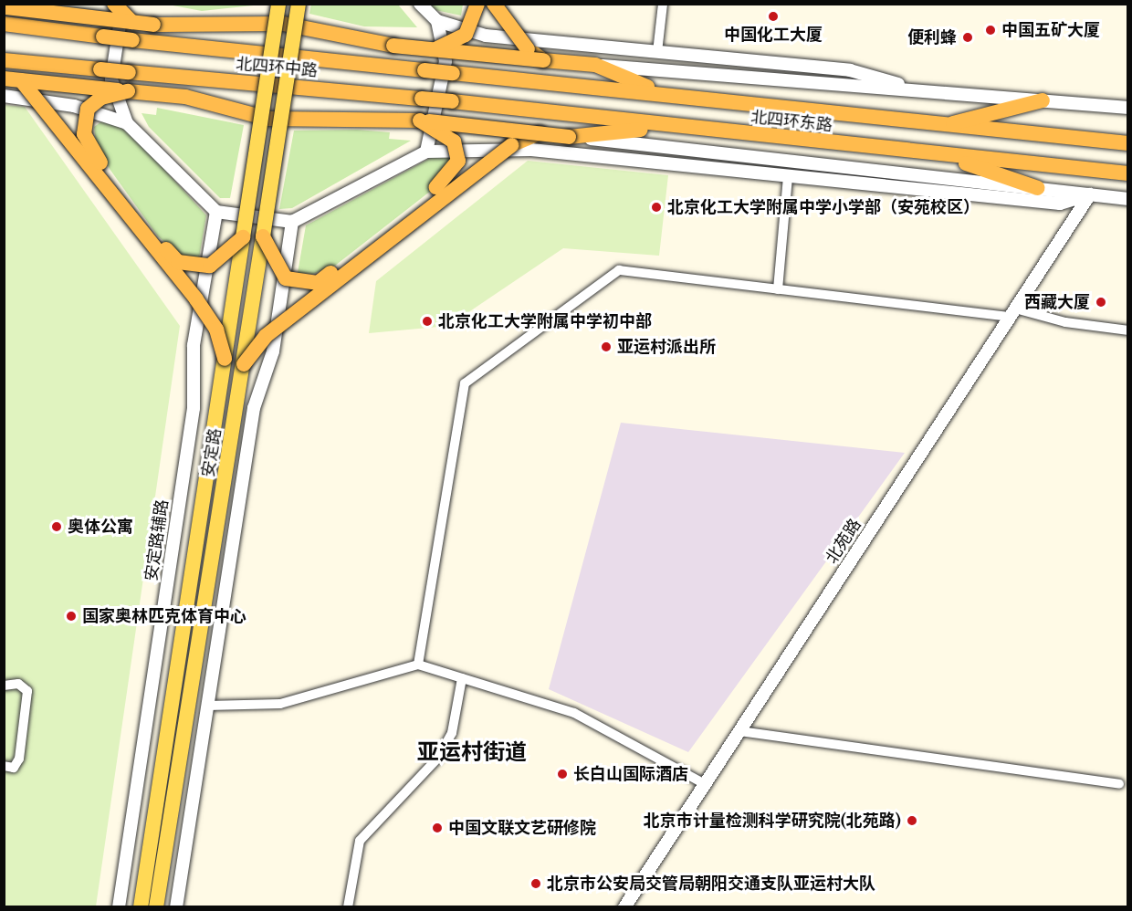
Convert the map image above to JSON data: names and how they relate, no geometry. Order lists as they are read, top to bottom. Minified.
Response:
{"streets":{"highway":["北四环中路","北四环东路"],"main road":["安定路"],"street":["安定路辅路","北苑路"]},"crossings":[["北四环中路","北四环东路"]],"districts":["亚运村街道"],"places":["中国化工大厦","中国五矿大厦","便利蜂","北京化工大学附属中学小学部（安苑校区）","西藏大厦","北京化工大学附属中学初中部","亚运村派出所","奥体公寓","国家奥林匹克体育中心","长白山国际酒店","北京市计量检测科学研究院(北苑路)","中国文联文艺研修院","北京市公安局交管局朝阳交通支队亚运村大队"]}
